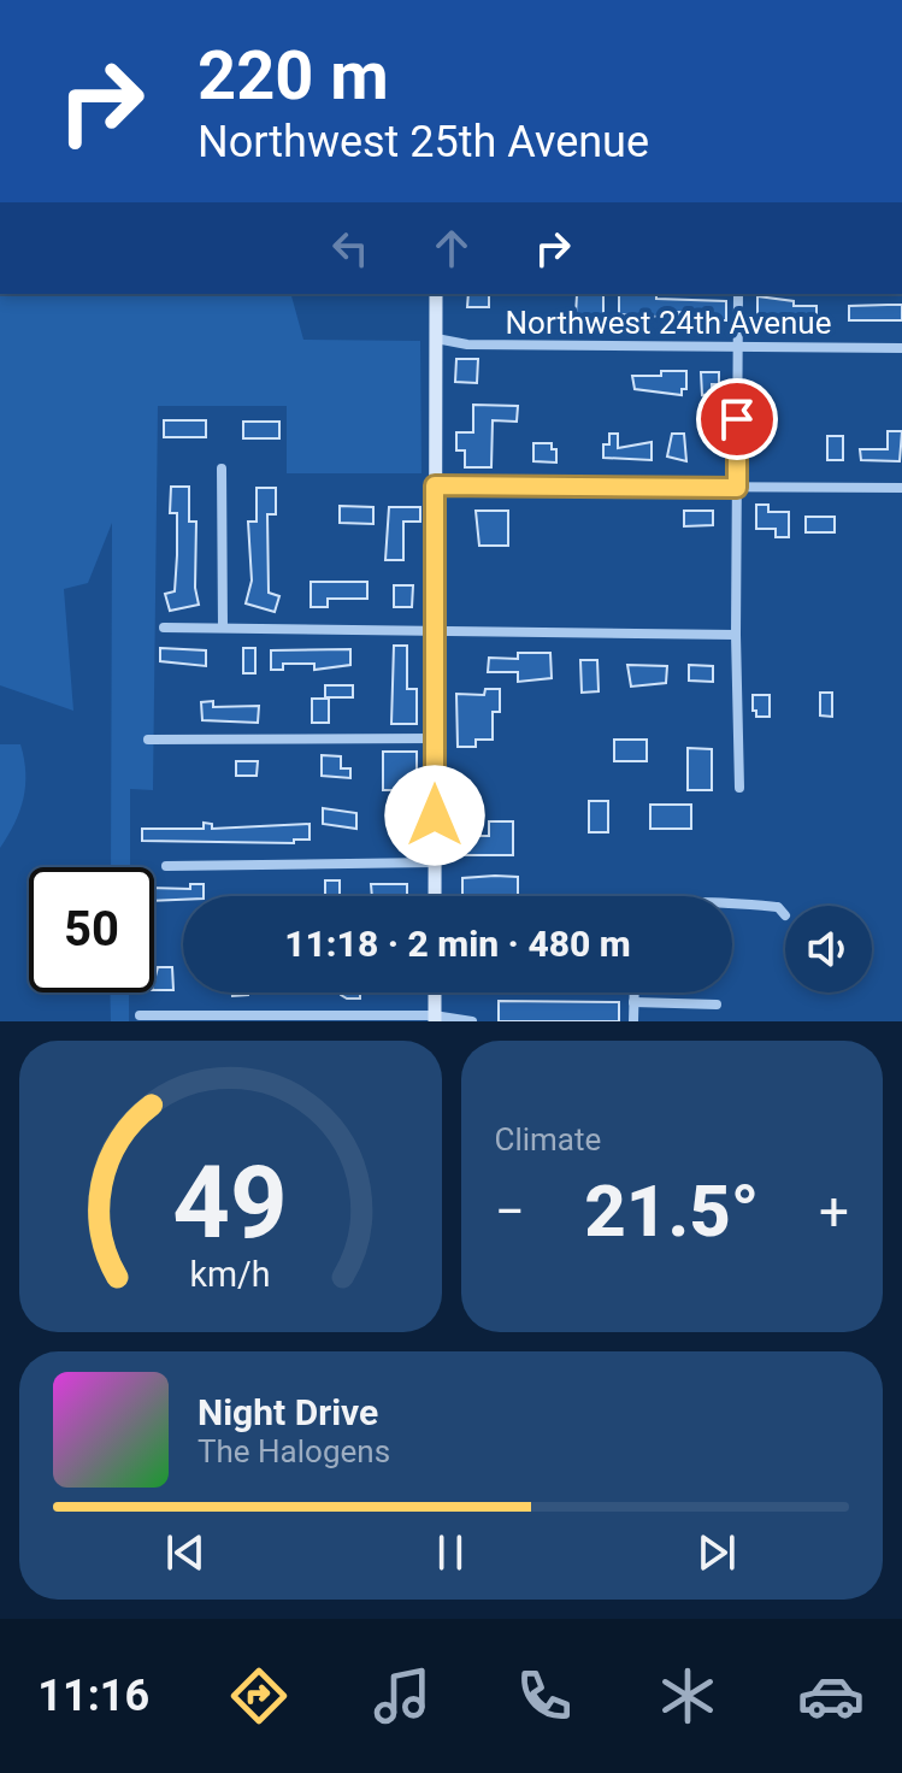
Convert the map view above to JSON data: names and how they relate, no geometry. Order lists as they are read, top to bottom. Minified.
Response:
{"streets":{"street":["Northwest 24th Avenue"]},"page":{"turn":["220 m","Northwest 25th Avenue"],"limit":"50","trip":"11:18 · 2 min · 480 m","tile":"Climate","heat":["−","21.5°","+"],"song":["Night Drive","The Halogens"],"tabs":"11:16","gauge":["49","km/h"]}}
